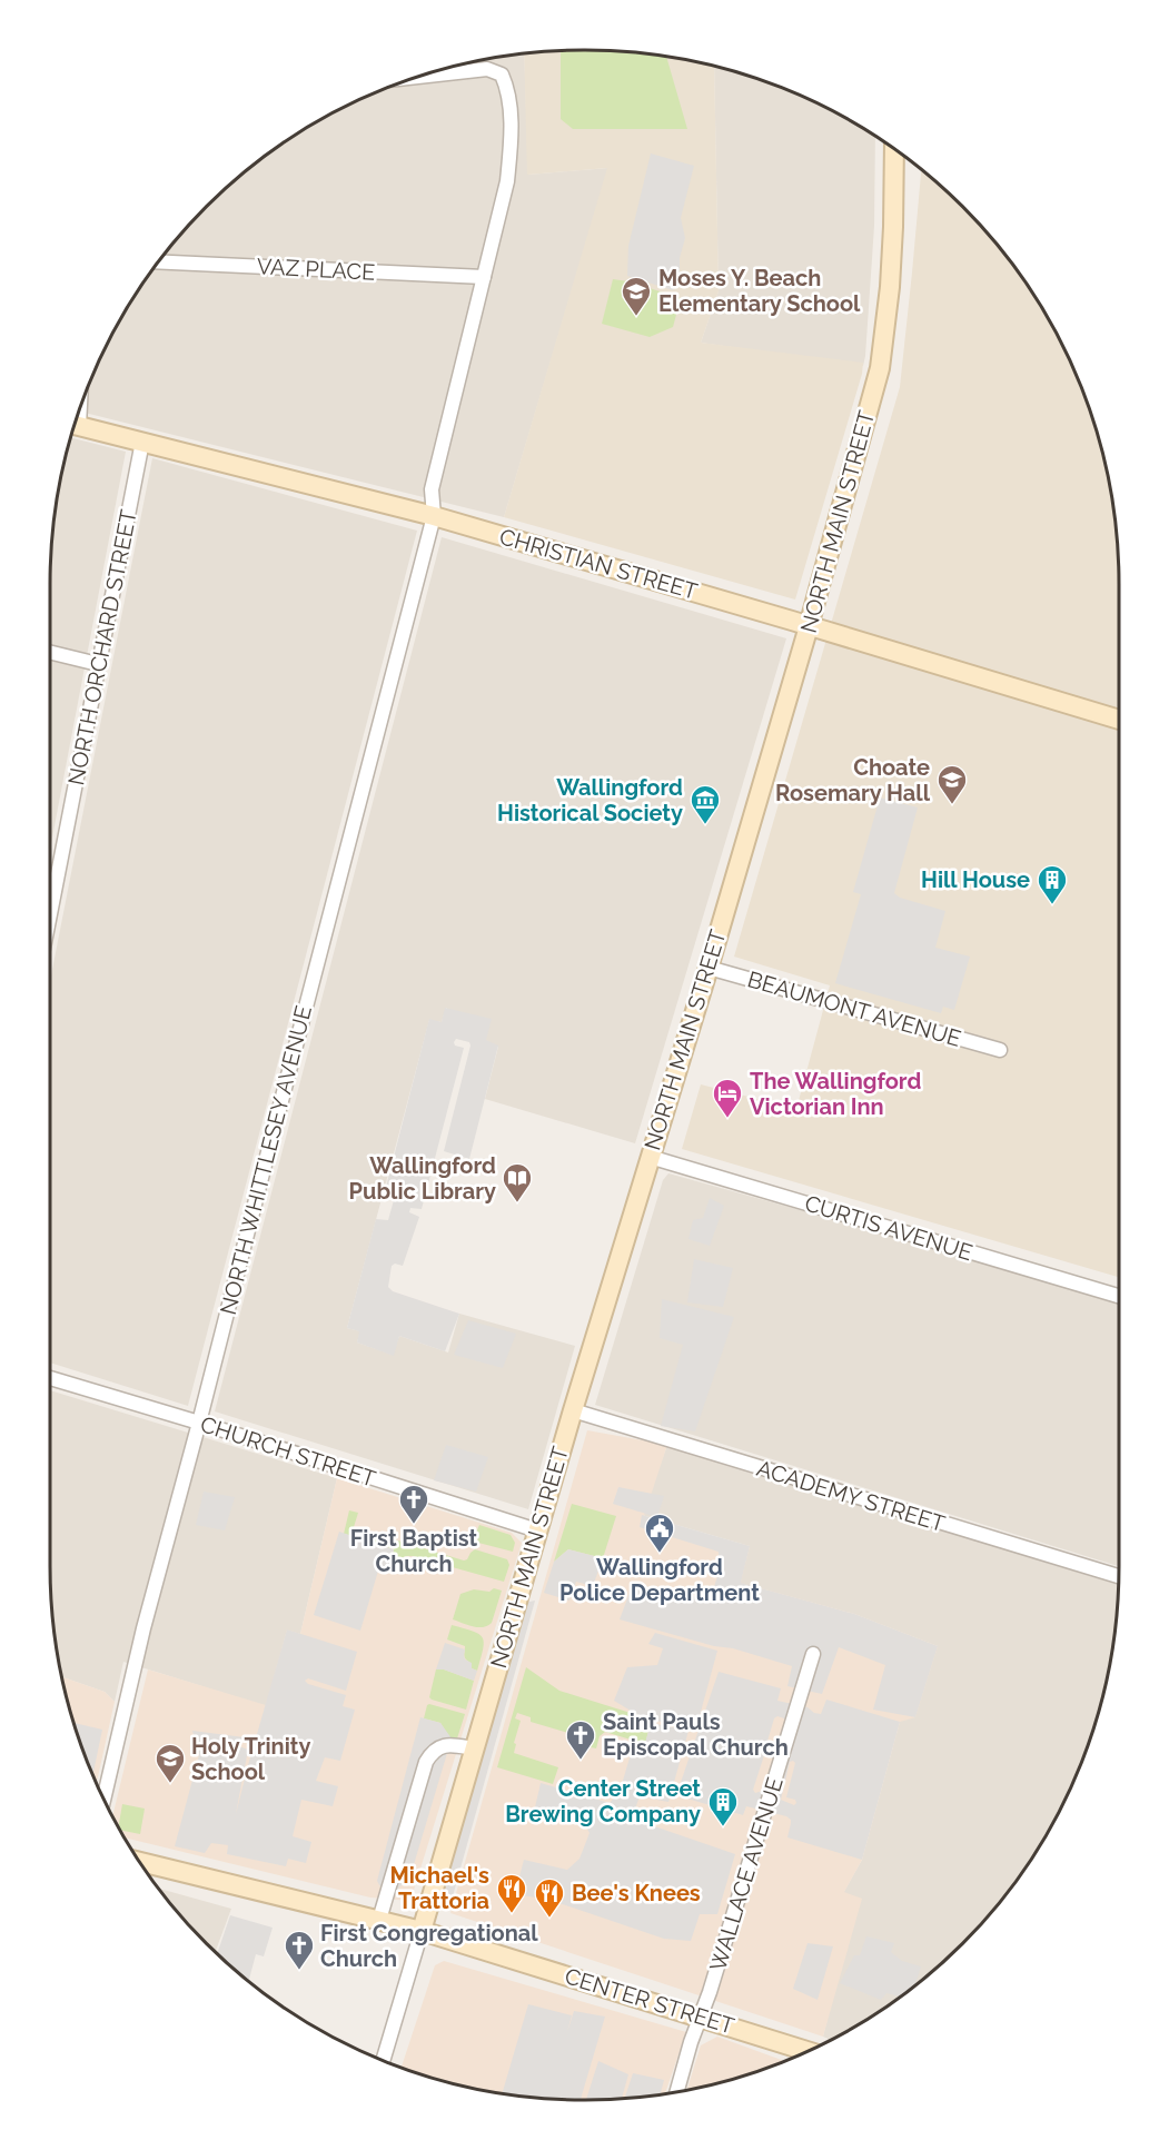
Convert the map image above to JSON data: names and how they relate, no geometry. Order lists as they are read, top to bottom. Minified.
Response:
{"streets":{"street":["VAZ PLACE","NORTH MAIN STREET","CHRISTIAN STREET","NORTH ORCHARD STREET","BEAUMONT AVENUE","NORTH WHITTLESEY AVENUE","CURTIS AVENUE","CHURCH STREET","ACADEMY STREET","WALLACE AVENUE","CENTER STREET"]},"crossings":[["VAZ PLACE","NORTH WHITTLESEY AVENUE"],["NORTH MAIN STREET","CHRISTIAN STREET"],["NORTH MAIN STREET","BEAUMONT AVENUE"],["NORTH MAIN STREET","CURTIS AVENUE"],["NORTH MAIN STREET","CHURCH STREET"],["NORTH MAIN STREET","ACADEMY STREET"],["NORTH MAIN STREET","CENTER STREET"],["CHRISTIAN STREET","NORTH ORCHARD STREET"],["CHRISTIAN STREET","NORTH WHITTLESEY AVENUE"],["NORTH WHITTLESEY AVENUE","CHURCH STREET"],["WALLACE AVENUE","CENTER STREET"]],"places":{"school or university":["Moses Y. Beach Elementary School","Choate Rosemary Hall","Holy Trinity School"],"museum":["Wallingford Historical Society"],"building":["Hill House","Center Street Brewing Company"],"hotel":["The Wallingford Victorian Inn"],"library":["Wallingford Public Library"],"church":["First Baptist Church","Saint Pauls Episcopal Church","First Congregational Church"],"public building":["Wallingford Police Department"],"restaurant":["Michael's Trattoria","Bee's Knees"]}}
